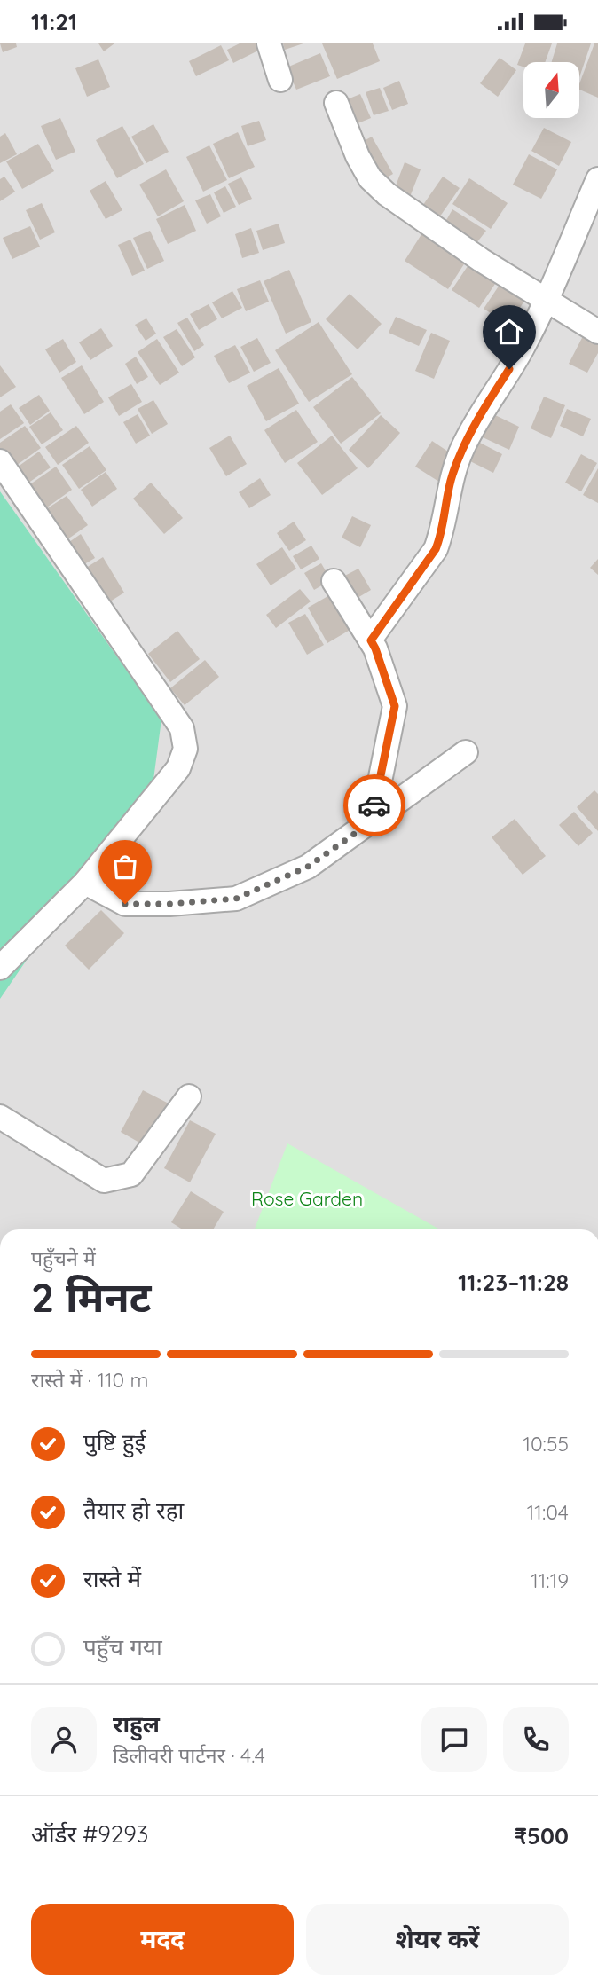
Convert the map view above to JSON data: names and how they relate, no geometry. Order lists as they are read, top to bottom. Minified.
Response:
{"parks":["Rose Garden"],"north":"top","page":{"status":"11:21","heading":["2 मिनट","पहुँचने में","11:23–11:28"],"panel":["राहुल","डिलीवरी पार्टनर · 4.4","ऑर्डर #9293","₹500"],"bar":"रास्ते में · 110 m","list":[["पुष्टि हुई","10:55"],["तैयार हो रहा","11:04"],["रास्ते में","11:19"],"पहुँच गया"],"buttons":["मदद","शेयर करें"]}}
